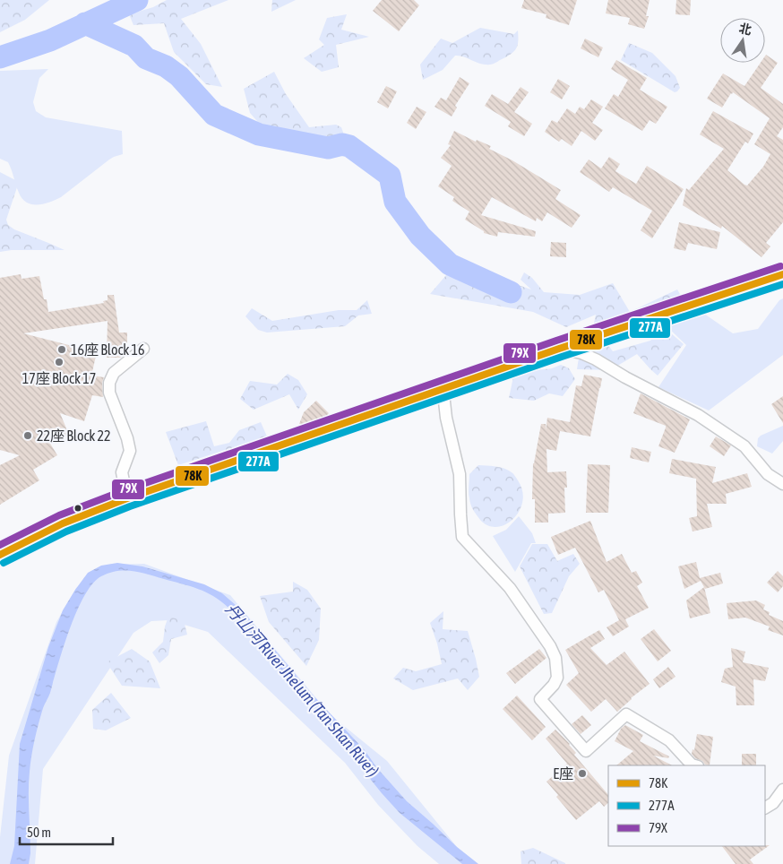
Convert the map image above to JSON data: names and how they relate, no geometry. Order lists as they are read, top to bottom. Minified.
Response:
{"water":["丹山河 River Jhelum (Tan Shan River)"],"places":["16座 Block 16","17座 Block 17","22座 Block 22","E座"],"lines":["transit line 79X","transit line 78K","transit line 277A"],"legend":["78K","277A","79X"],"scale_bar":"50 m","north":"top"}
